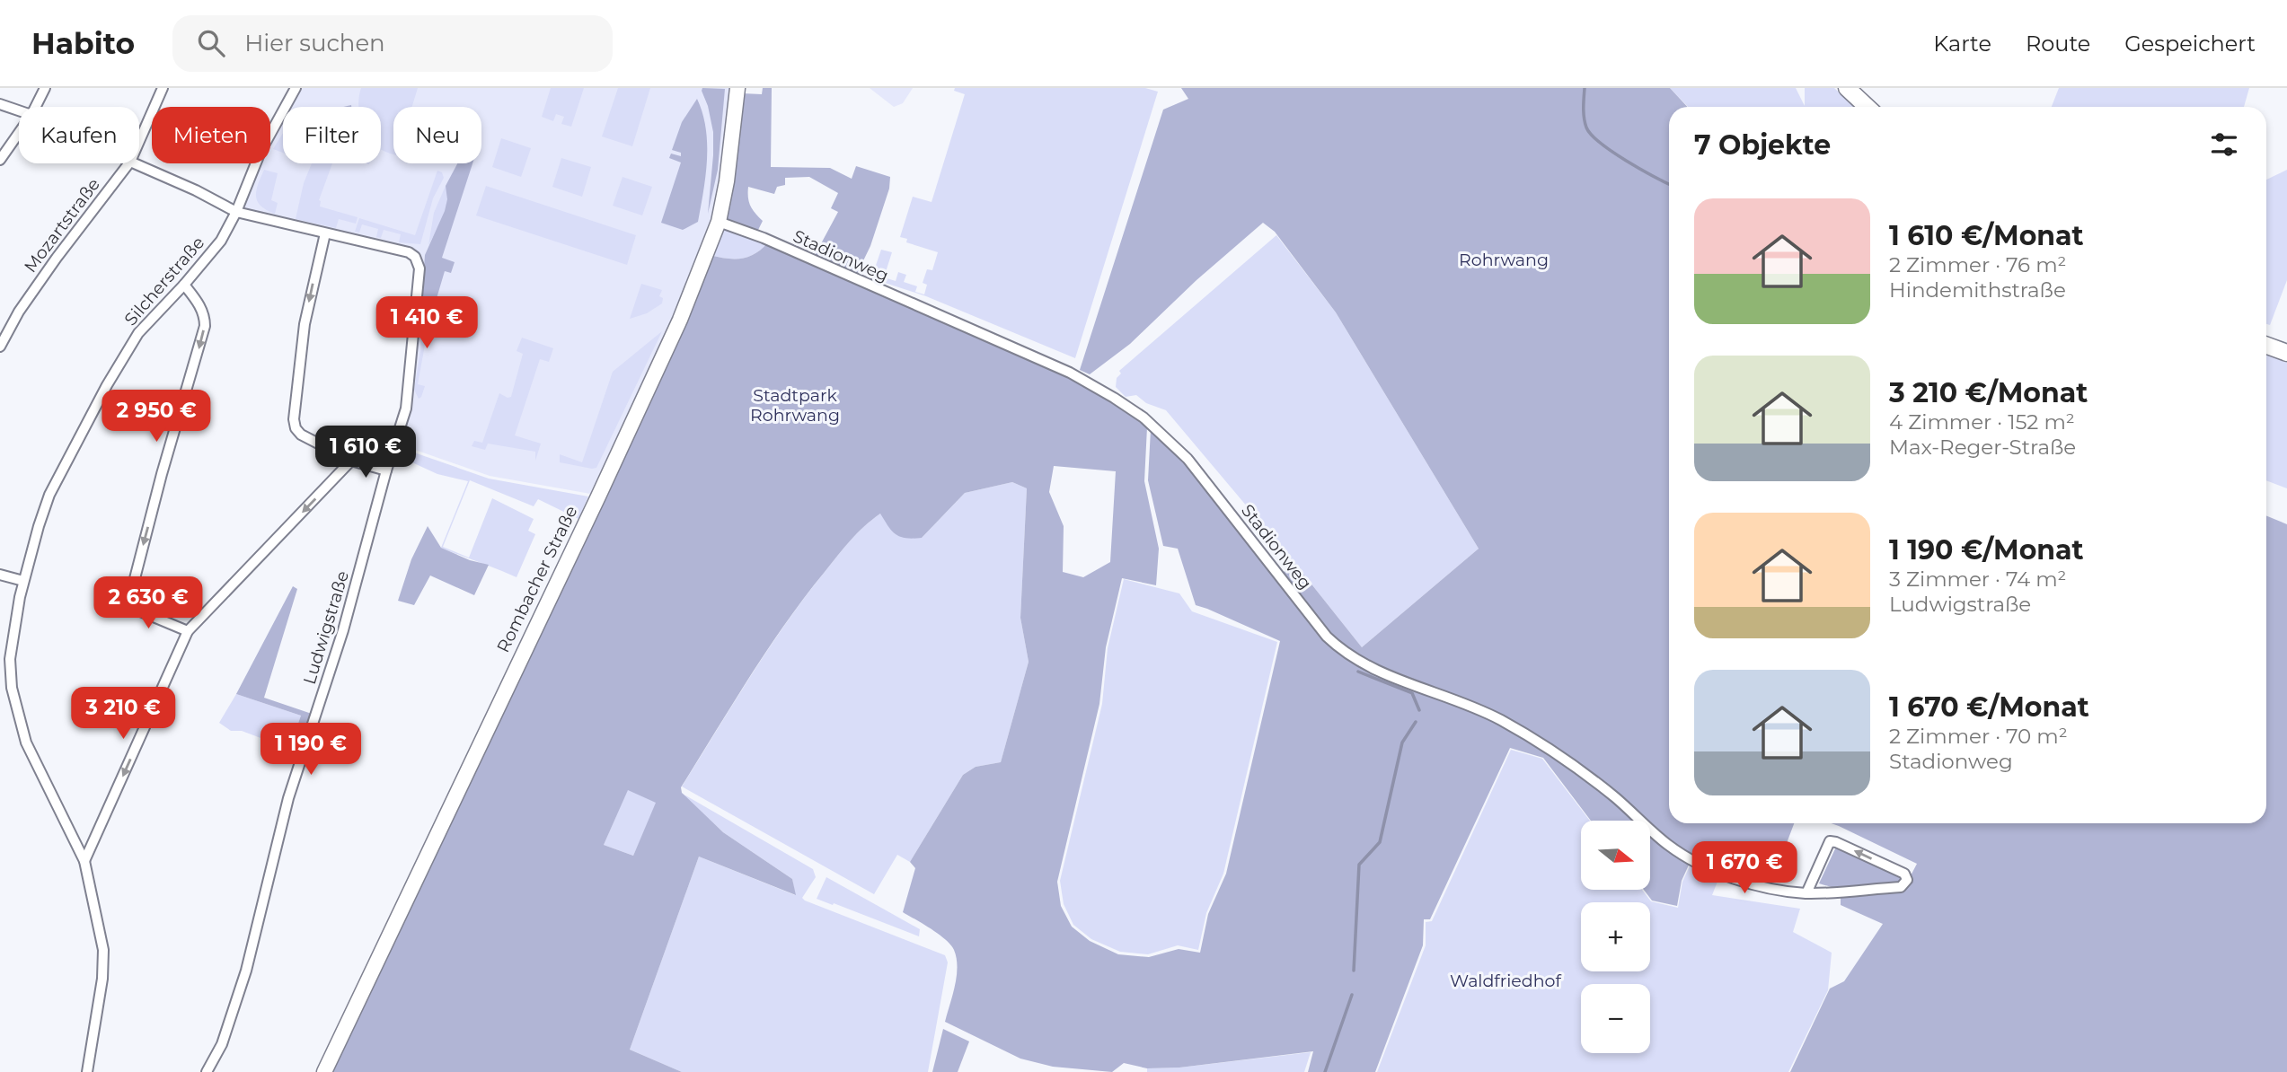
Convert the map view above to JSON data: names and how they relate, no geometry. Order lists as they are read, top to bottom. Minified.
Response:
{"streets":{"main road":["Rombacher Straße"],"street":["Mozartstraße","Stadionweg","Silcherstraße","Ludwigstraße"]},"crossings":[["Stadionweg","Rombacher Straße"]],"parks":["Rohrwang","Stadtpark Rohrwang","Waldfriedhof"],"north":"right","page":{"header":"Habito","search":"Hier suchen","nav":["Karte","Route","Gespeichert"],"chip":["Kaufen","Mieten","Filter","Neu"],"heading":"7 Objekte","list":[{"name":"1 610 €/Monat","note":"2 Zimmer · 76 m² · Hindemithstraße"},{"name":"3 210 €/Monat","note":"4 Zimmer · 152 m² · Max-Reger-Straße"},{"name":"1 190 €/Monat","note":"3 Zimmer · 74 m² · Ludwigstraße"},{"name":"1 670 €/Monat","note":"2 Zimmer · 70 m² · Stadionweg"}],"price":["1 410 €","2 950 €","1 610 €","2 630 €","3 210 €","1 190 €","1 670 €"],"map_buttons":["+","−"]}}
